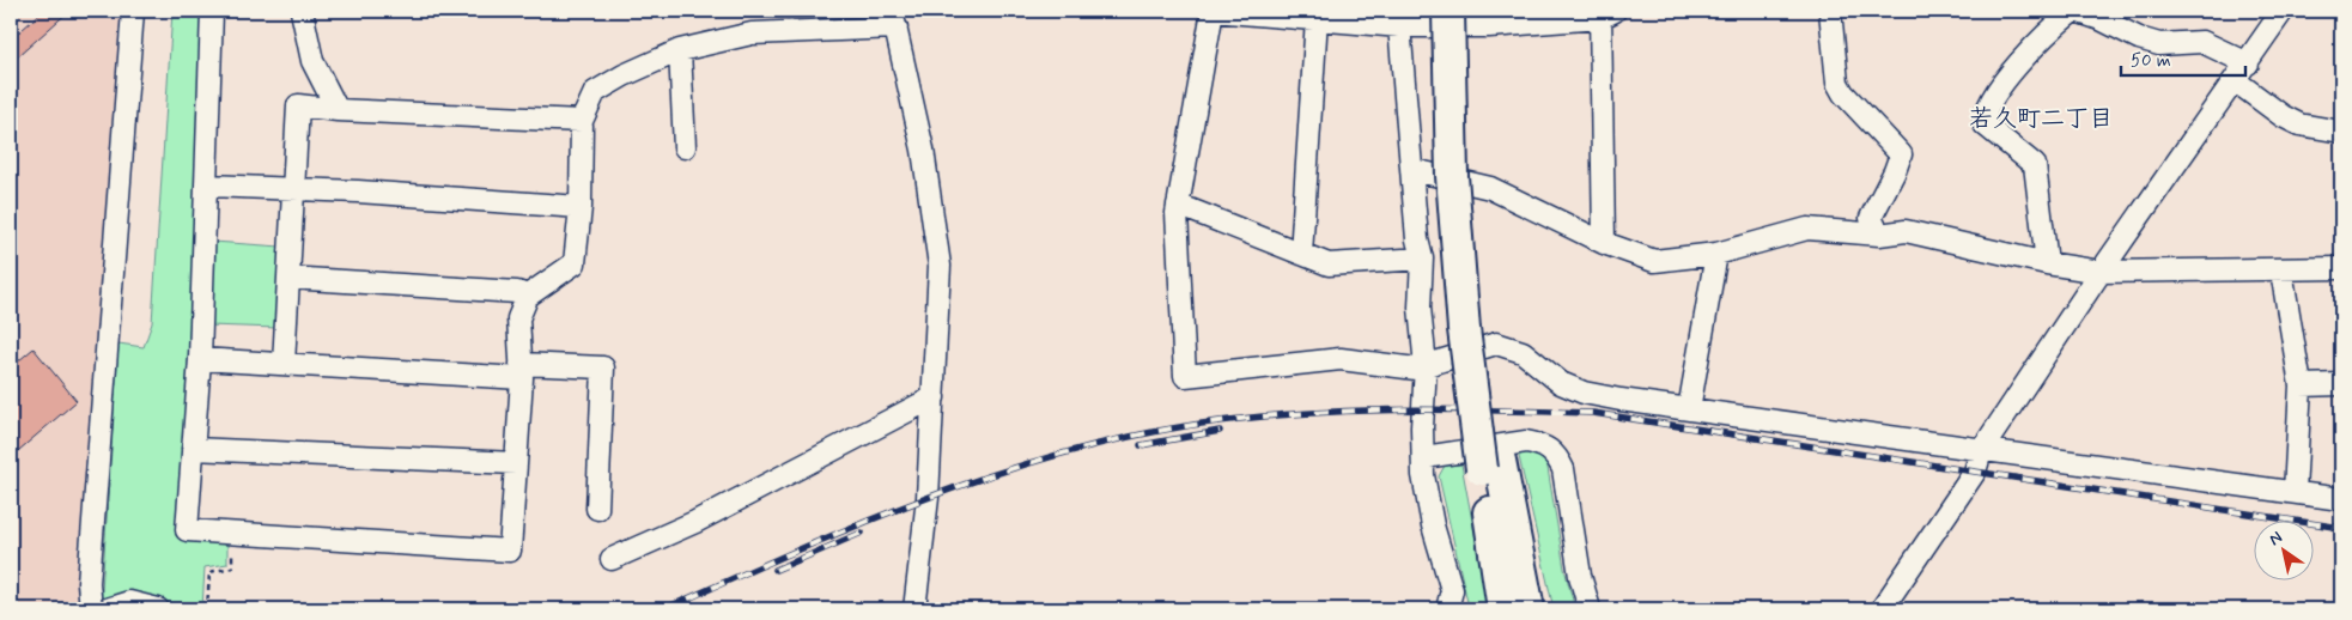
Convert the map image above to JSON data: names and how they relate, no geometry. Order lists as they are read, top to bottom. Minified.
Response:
{"districts":["若久町二丁目"],"scale_bar":"50 m","north":"top left"}
